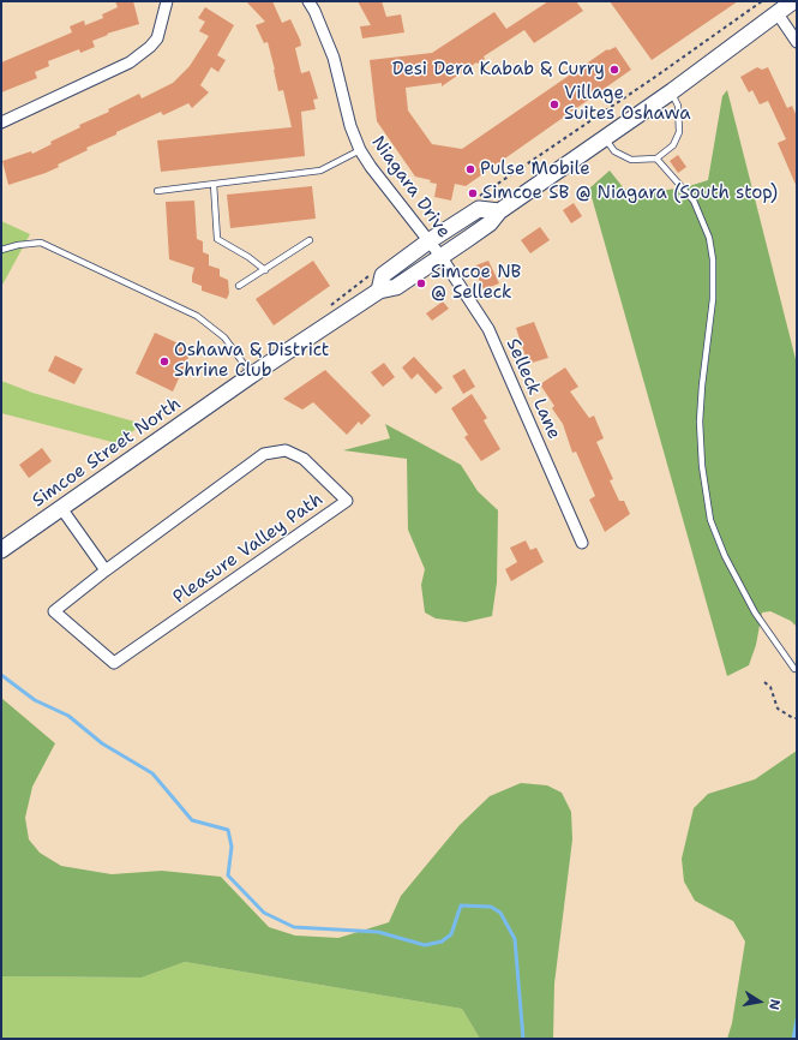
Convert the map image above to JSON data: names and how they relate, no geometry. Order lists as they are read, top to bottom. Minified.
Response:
{"streets":{"main road":["Simcoe Street North"],"street":["Niagara Drive","Selleck Lane","Pleasure Valley Path"]},"crossings":[["Niagara Drive","Selleck Lane"],["Niagara Drive","Simcoe Street North"],["Selleck Lane","Simcoe Street North"]],"places":["Desi Dera Kabab & Curry","Village Suites Oshawa","Pulse Mobile","Simcoe SB @ Niagara (South stop)","Simcoe NB @ Selleck","Oshawa & District Shrine Club"],"north":"right"}
